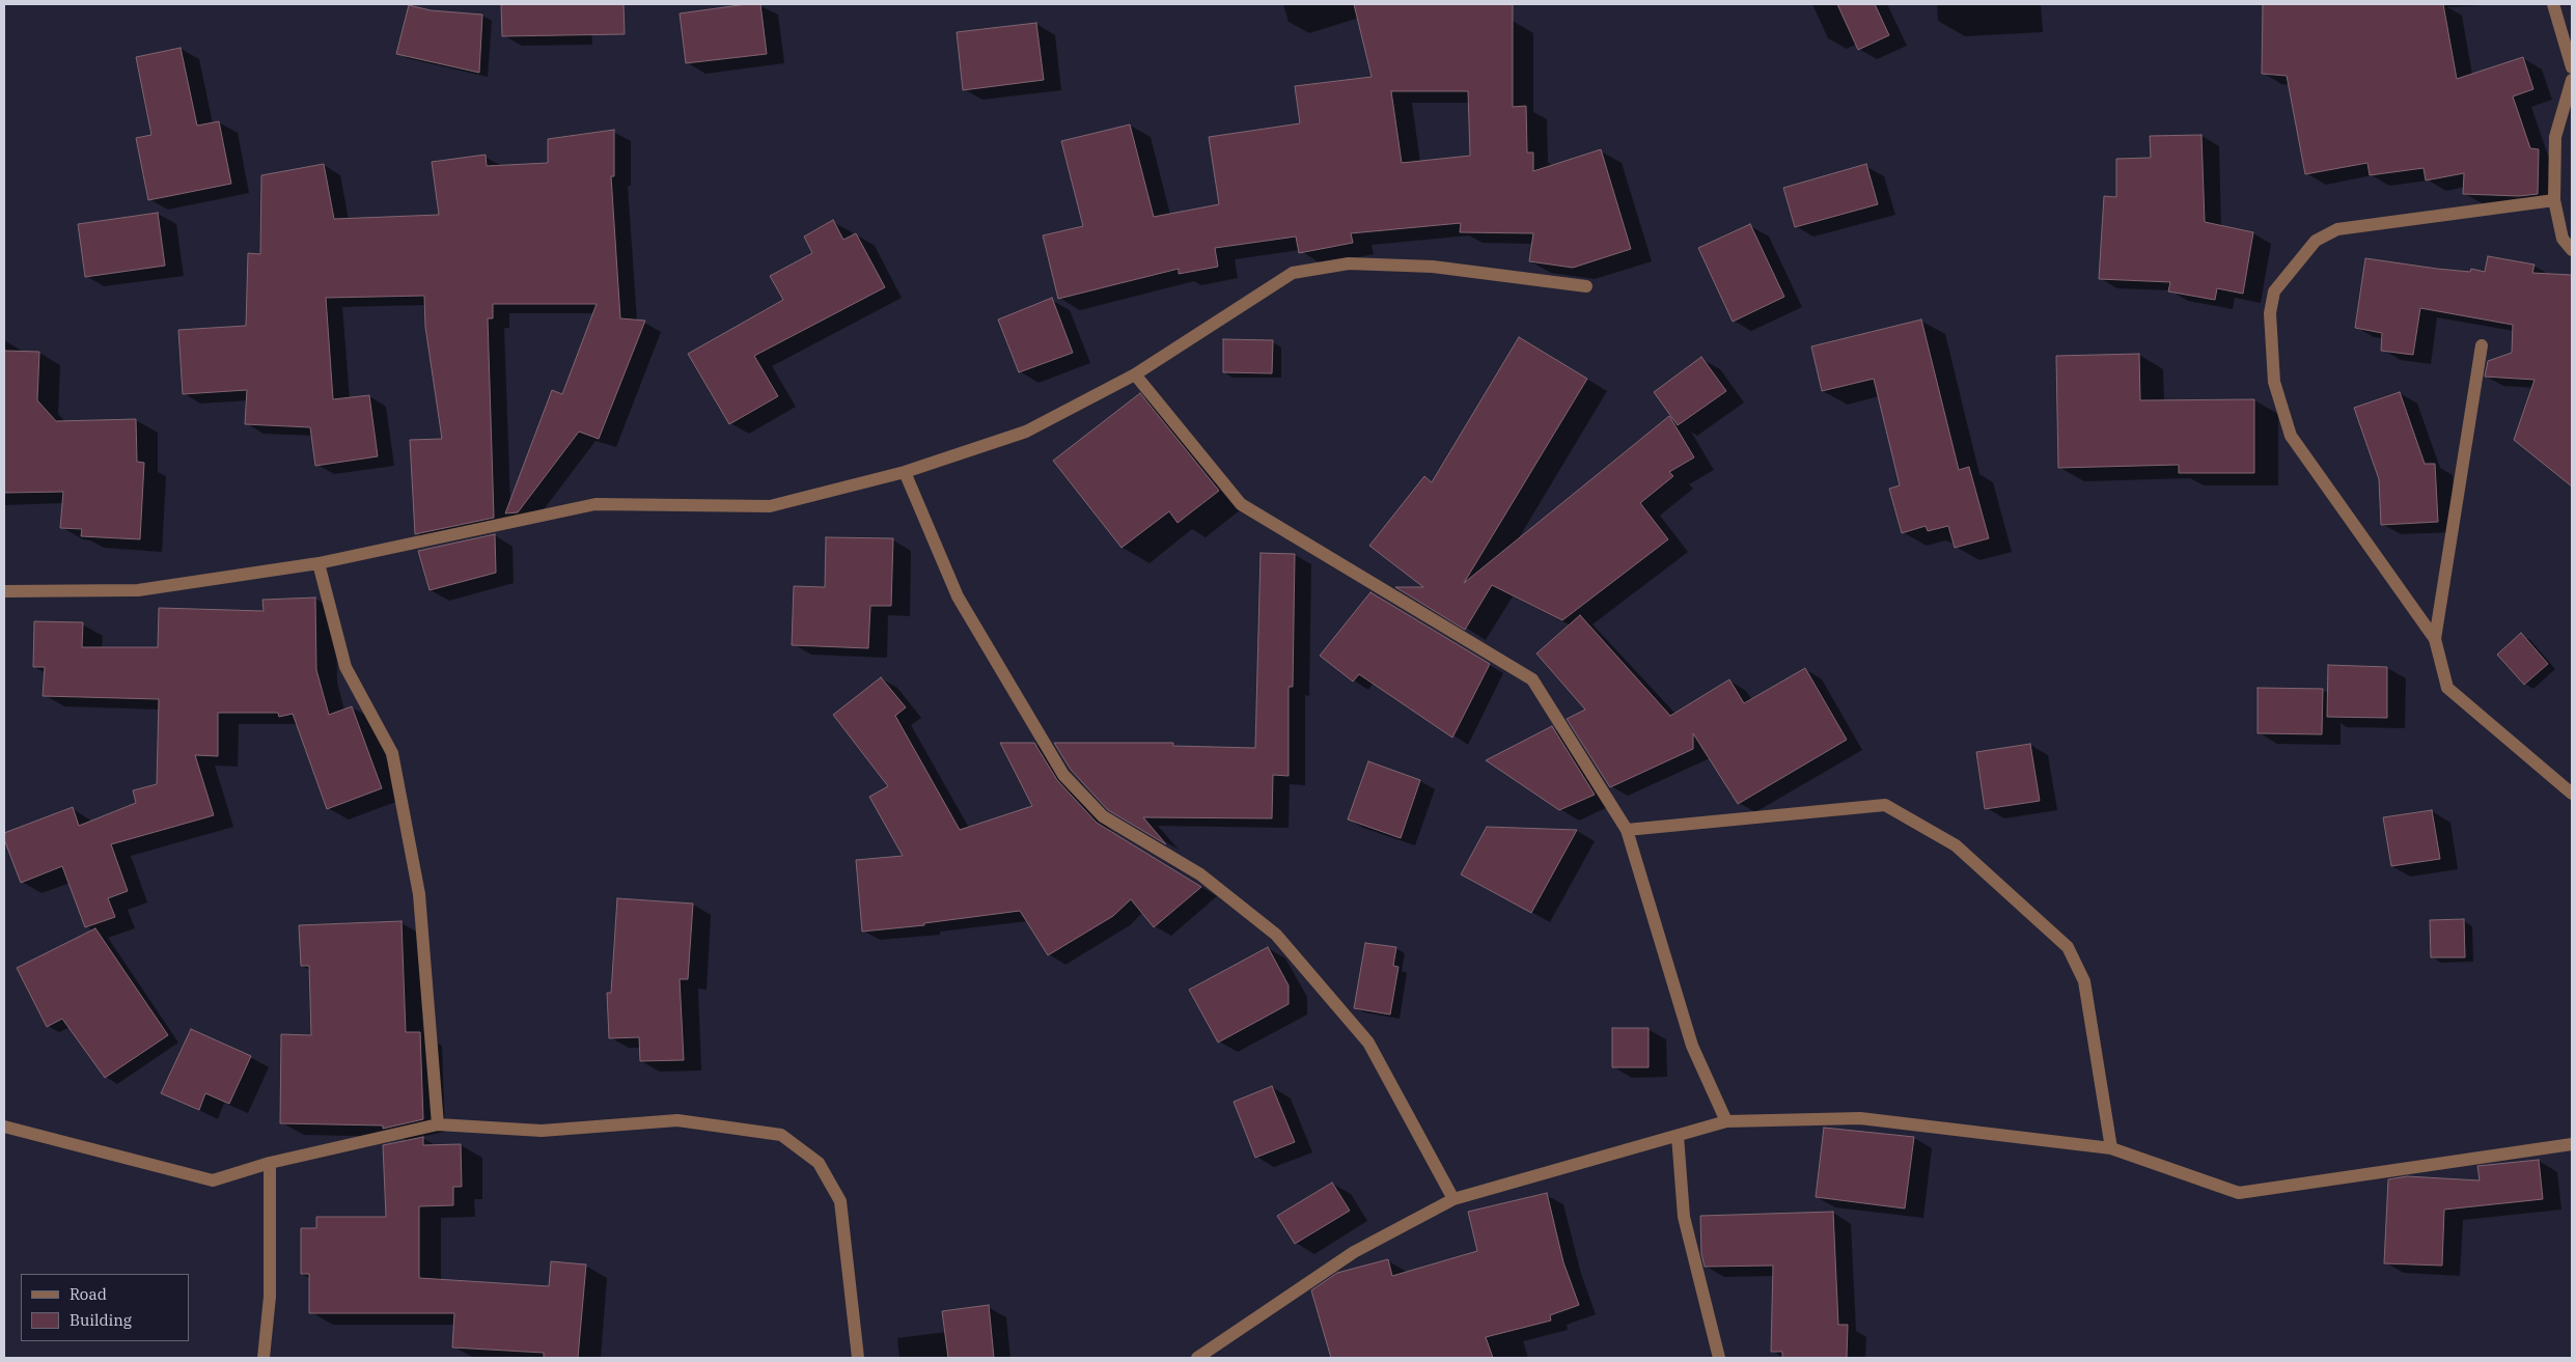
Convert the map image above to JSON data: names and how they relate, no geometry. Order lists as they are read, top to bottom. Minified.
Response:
{"legend":["Road","Building"]}
